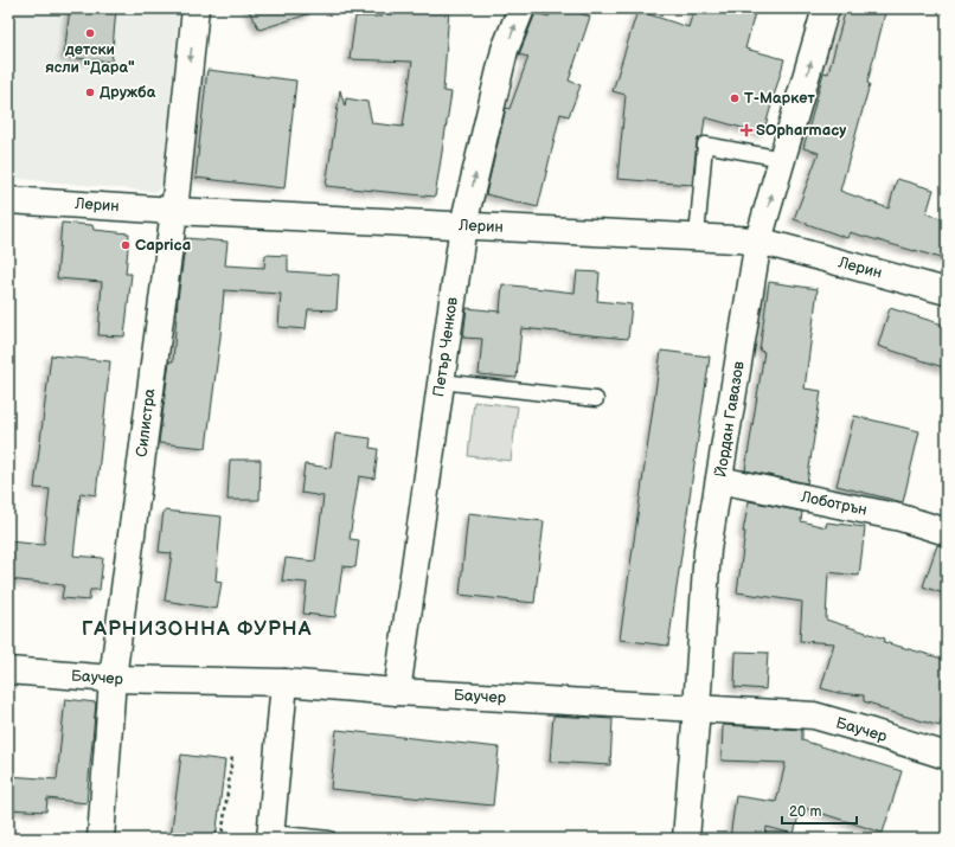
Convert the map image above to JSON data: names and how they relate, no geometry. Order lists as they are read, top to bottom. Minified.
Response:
{"streets":{"street":["Лерин","Петър Ченков","Йордан Гавазов","Силистра","Лоботрън","Баучер"]},"crossings":[["Лерин","Петър Ченков"],["Лерин","Йордан Гавазов"],["Лерин","Силистра"],["Петър Ченков","Баучер"],["Йордан Гавазов","Лоботрън"],["Йордан Гавазов","Баучер"],["Силистра","Баучер"]],"districts":["ГАРНИЗОННА ФУРНА"],"places":{"other":["детски ясли \"Дара\"","Дружба","Т-Маркет","Caprica"],"health":["SOpharmacy"]},"scale_bar":"20 m"}
